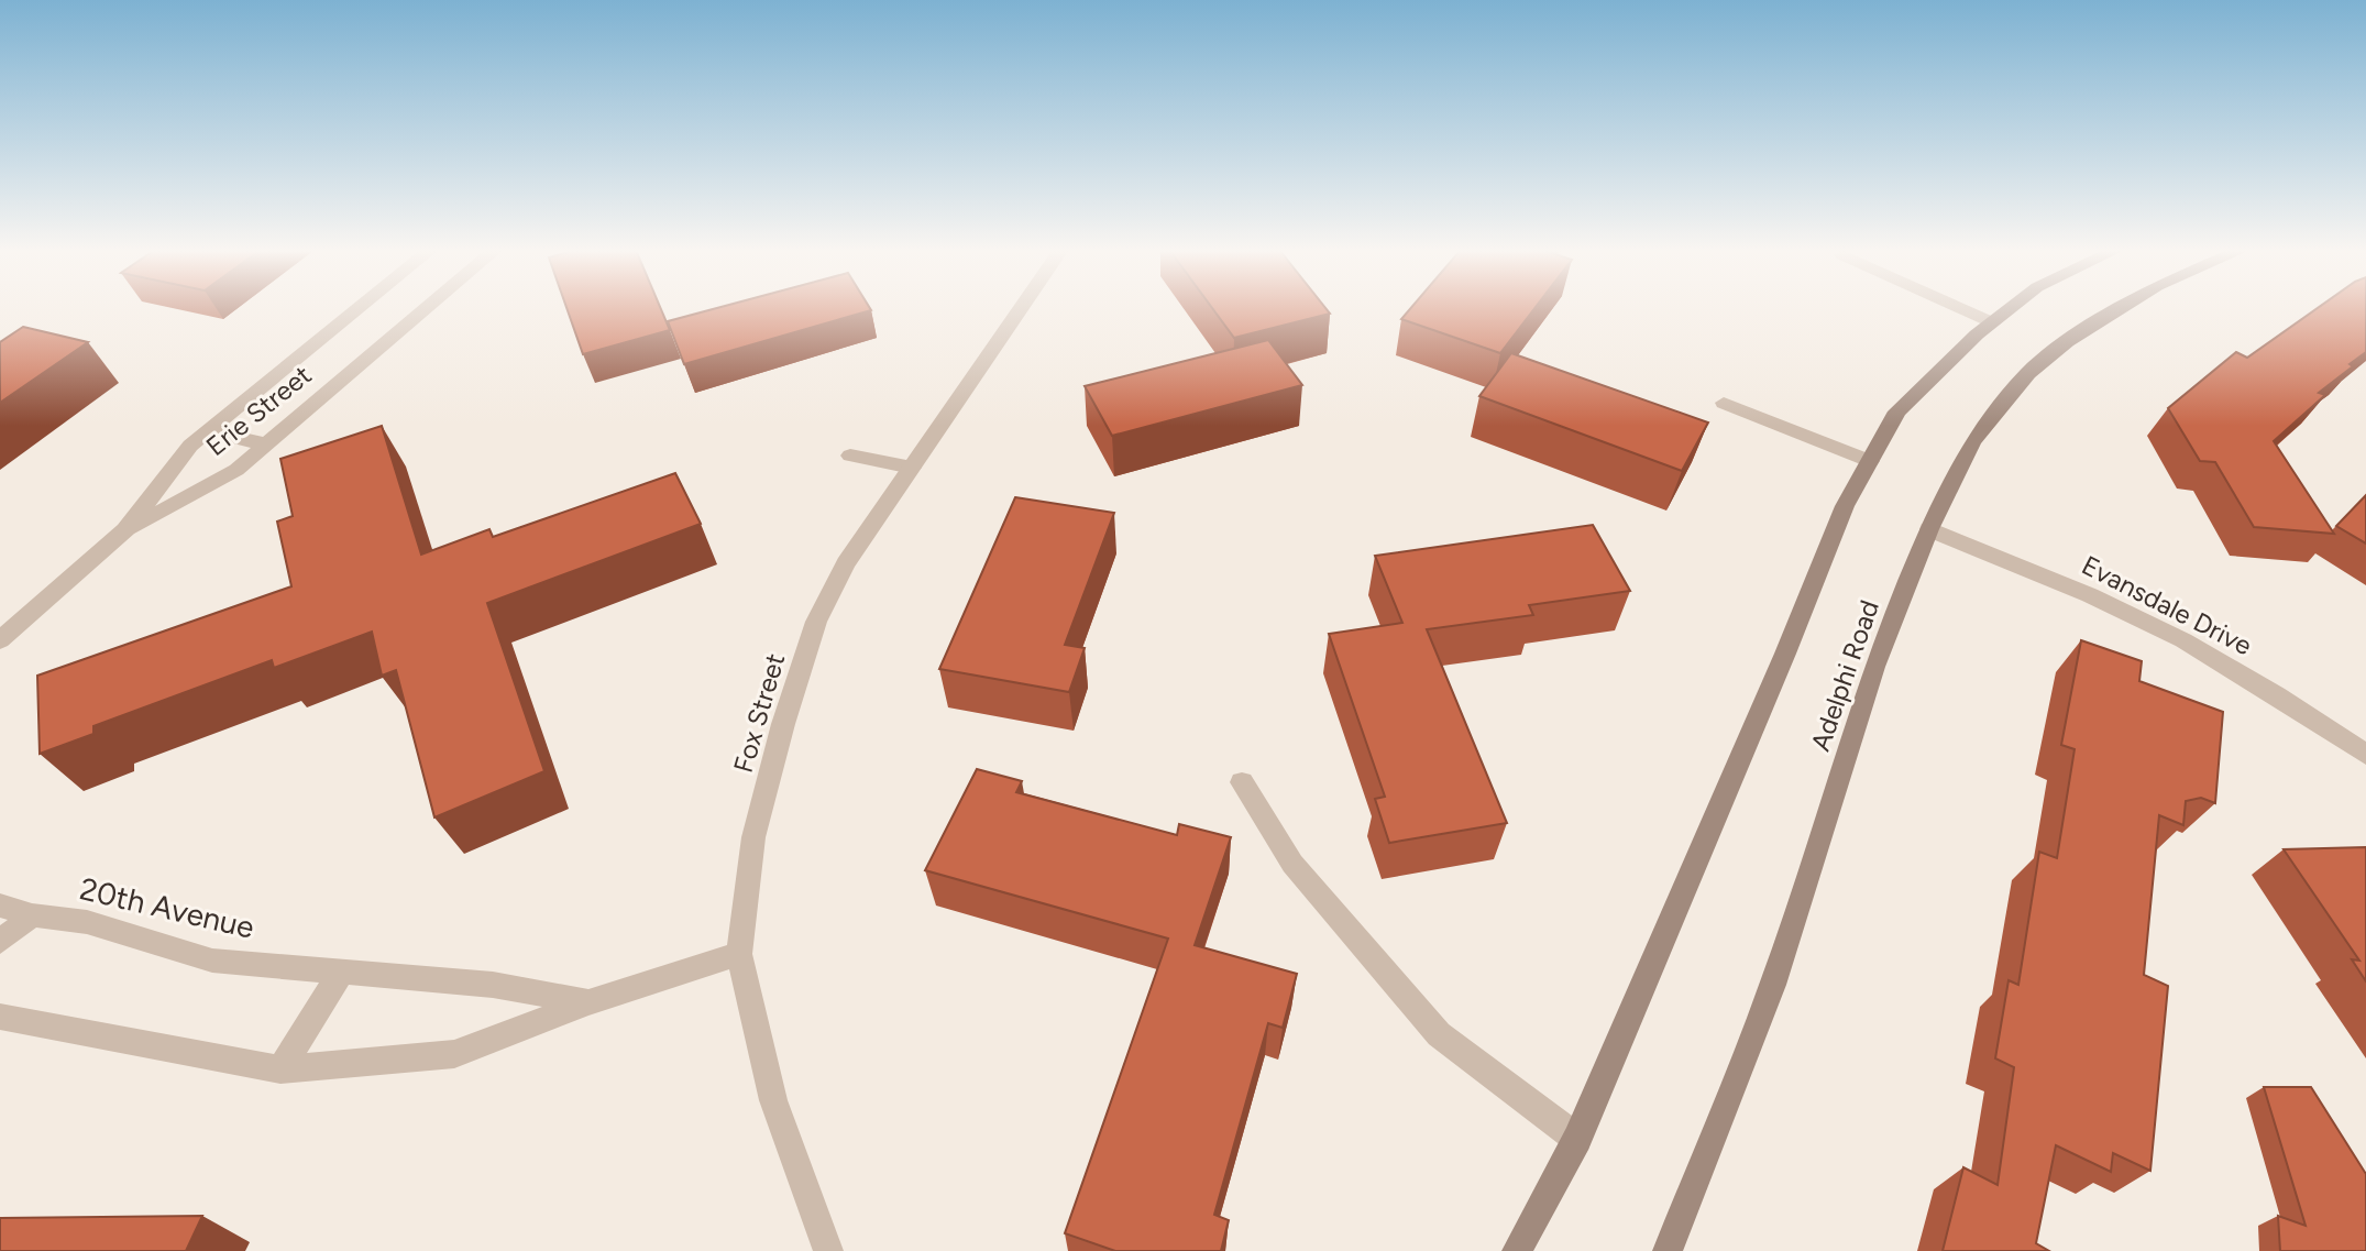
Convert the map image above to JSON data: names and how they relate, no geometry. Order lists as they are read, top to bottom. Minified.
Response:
{"streets":{"main road":["Adelphi Road"],"street":["Erie Street","Evansdale Drive","Fox Street","20th Avenue"]},"crossings":[["Evansdale Drive","Adelphi Road"],["Fox Street","20th Avenue"]]}
